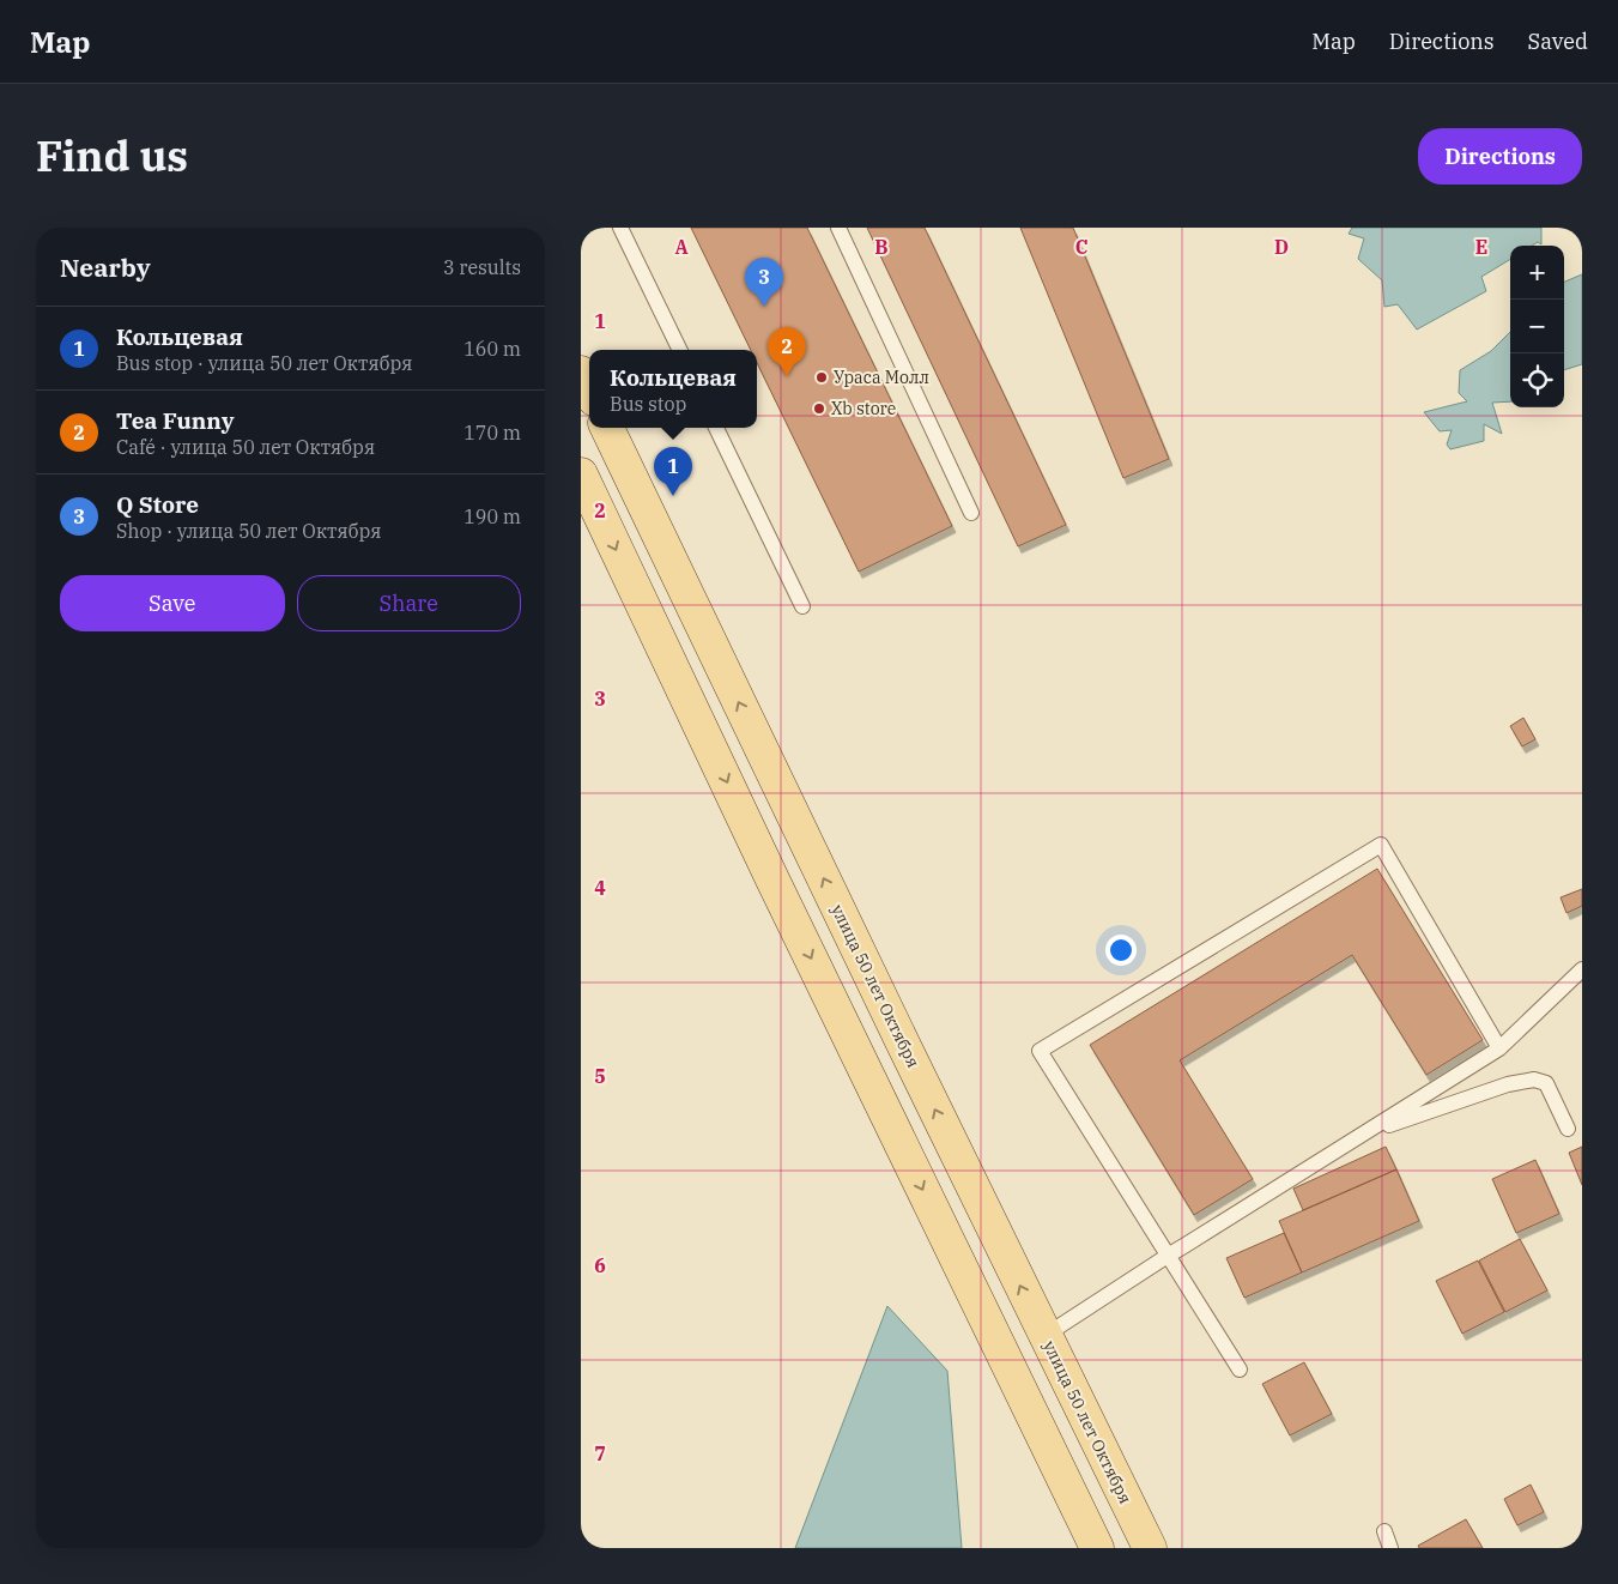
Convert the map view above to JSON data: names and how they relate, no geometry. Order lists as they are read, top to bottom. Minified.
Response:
{"streets":{"main road":["улица 50 лет Октября"]},"places":["Ураса Молл","Xb store"],"page":{"header":"Map","nav":["Map","Directions","Saved"],"title":"Find us","buttons":["Directions",["Save","Share"]],"heading":["Nearby","3 results"],"map_buttons":["+","−"],"pins":["3","2","1"],"list":[{"mark":"1","name":"Кольцевая","note":"Bus stop · улица 50 лет Октября","value":"160 m"},{"mark":"2","name":"Tea Funny","note":"Café · улица 50 лет Октября","value":"170 m"},{"mark":"3","name":"Q Store","note":"Shop · улица 50 лет Октября","value":"190 m"}],"popup":["Кольцевая","Bus stop"]},"grid":{"columns":["A","B","C","D","E"],"rows":["1","2","3","4","5","6","7"]}}
